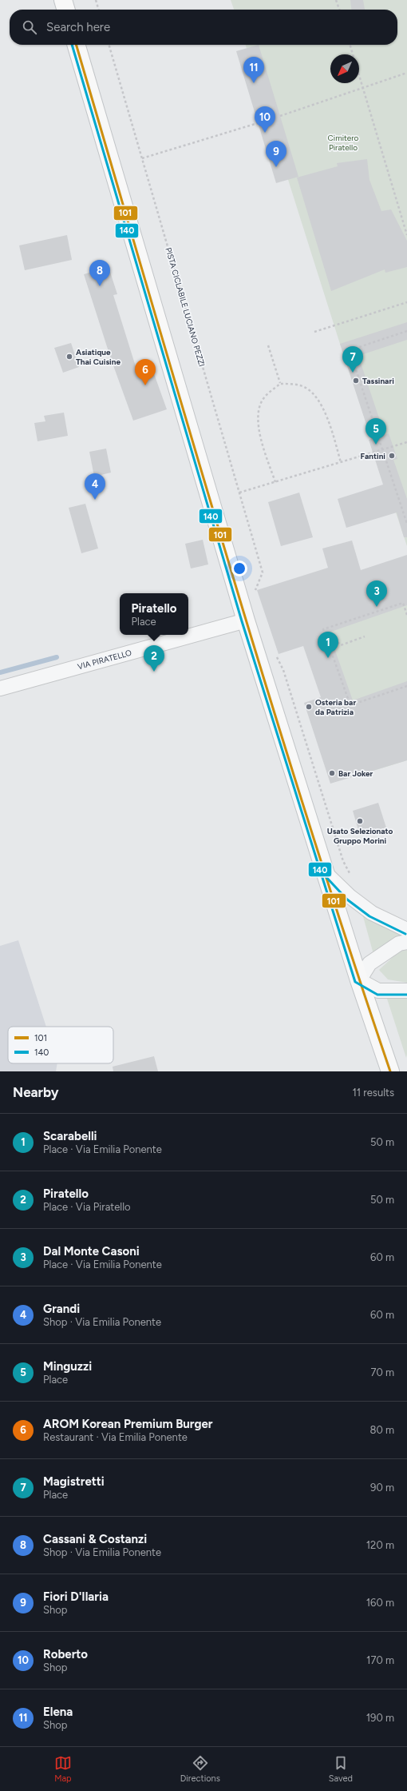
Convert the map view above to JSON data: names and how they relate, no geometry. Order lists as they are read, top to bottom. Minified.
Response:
{"streets":{"street":["VIA PIRATELLO"],"path":["PISTA CICLABILE LUCIANO PEZZI"]},"parks":["Cimitero Piratello"],"places":["Asiatique Thai Cuisine","Tassinari","Fantini","Osteria bar da Patrizia","Bar Joker","Usato Selezionato Gruppo Morini"],"lines":["transit line 101","transit line 140"],"legend":["101","140"],"north":"bottom left","page":{"search":"Search here","pins":["11","10","9","8","7","6","5","4","3","1","2"],"popup":["Piratello","Place"],"heading":["Nearby","11 results"],"list":[{"mark":"1","name":"Scarabelli","note":"Place · Via Emilia Ponente","value":"50 m"},{"mark":"2","name":"Piratello","note":"Place · Via Piratello","value":"50 m"},{"mark":"3","name":"Dal Monte Casoni","note":"Place · Via Emilia Ponente","value":"60 m"},{"mark":"4","name":"Grandi","note":"Shop · Via Emilia Ponente","value":"60 m"},{"mark":"5","name":"Minguzzi","note":"Place","value":"70 m"},{"mark":"6","name":"AROM Korean Premium Burger","note":"Restaurant · Via Emilia Ponente","value":"80 m"},{"mark":"7","name":"Magistretti","note":"Place","value":"90 m"},{"mark":"8","name":"Cassani & Costanzi","note":"Shop · Via Emilia Ponente","value":"120 m"},{"mark":"9","name":"Fiori D'Ilaria","note":"Shop","value":"160 m"},{"mark":"10","name":"Roberto","note":"Shop","value":"170 m"},{"mark":"11","name":"Elena","note":"Shop","value":"190 m"}],"nav":["Map","Directions","Saved"]}}
